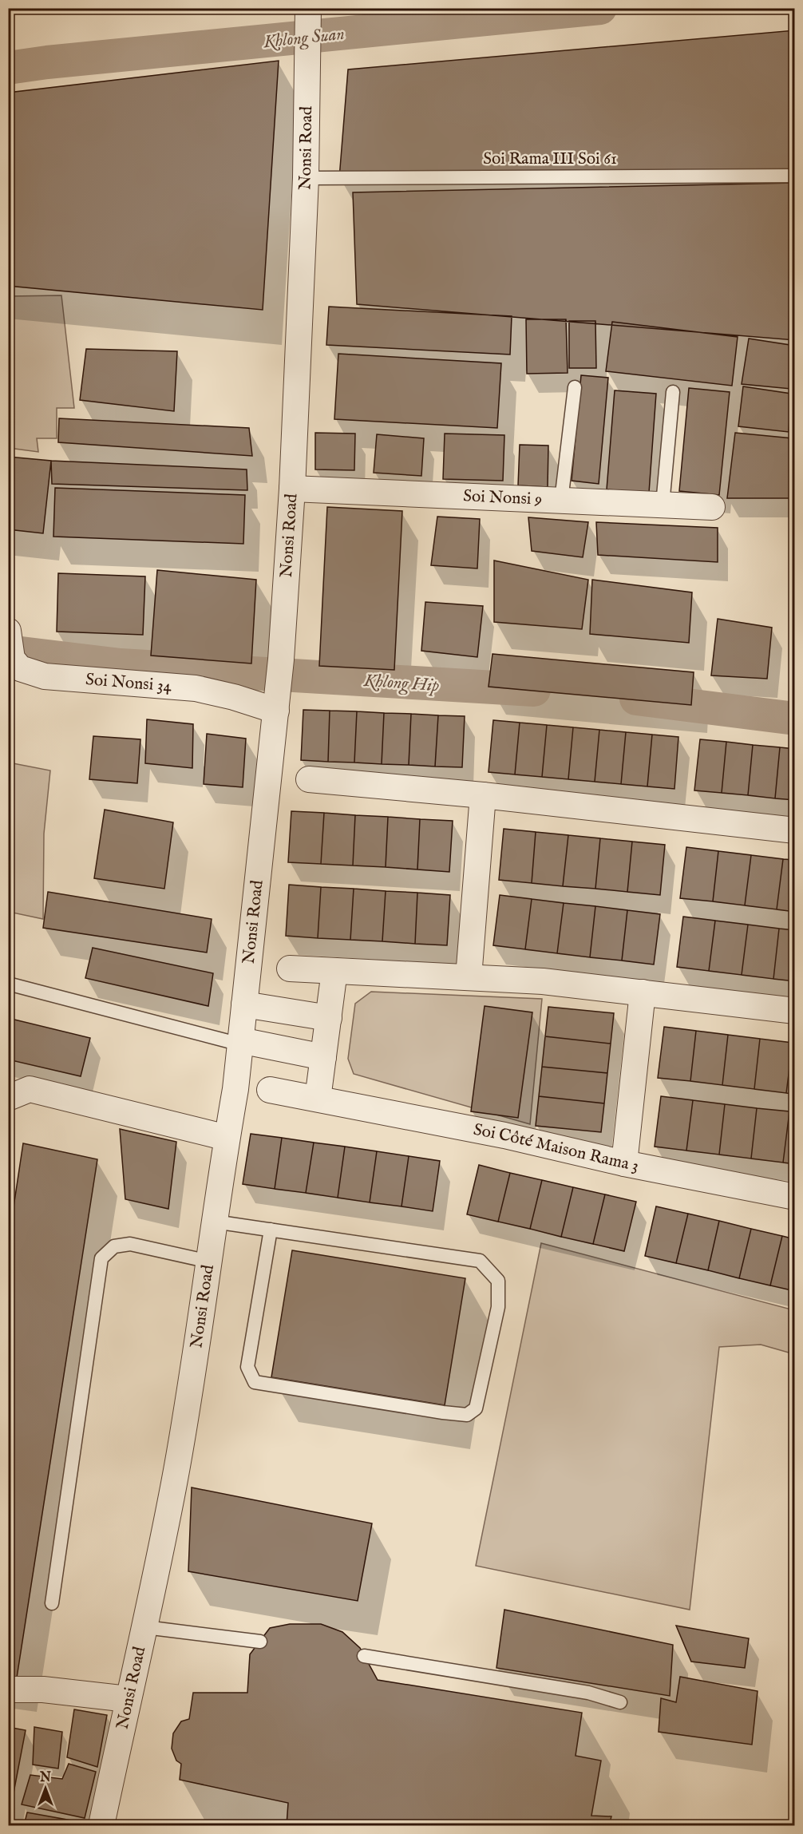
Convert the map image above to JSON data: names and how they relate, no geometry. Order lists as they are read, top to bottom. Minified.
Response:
{"streets":{"street":["Nonsi Road","Soi Nonsi 9","Soi Nonsi 34","Soi Côté Maison Rama 3"],"lane":["Soi Rama III Soi 61"]},"crossings":[["Nonsi Road","Soi Rama III Soi 61"],["Nonsi Road","Soi Nonsi 9"],["Nonsi Road","Soi Nonsi 34"]],"water":["Khlong Suan","Khlong Hip"],"north":"top"}
